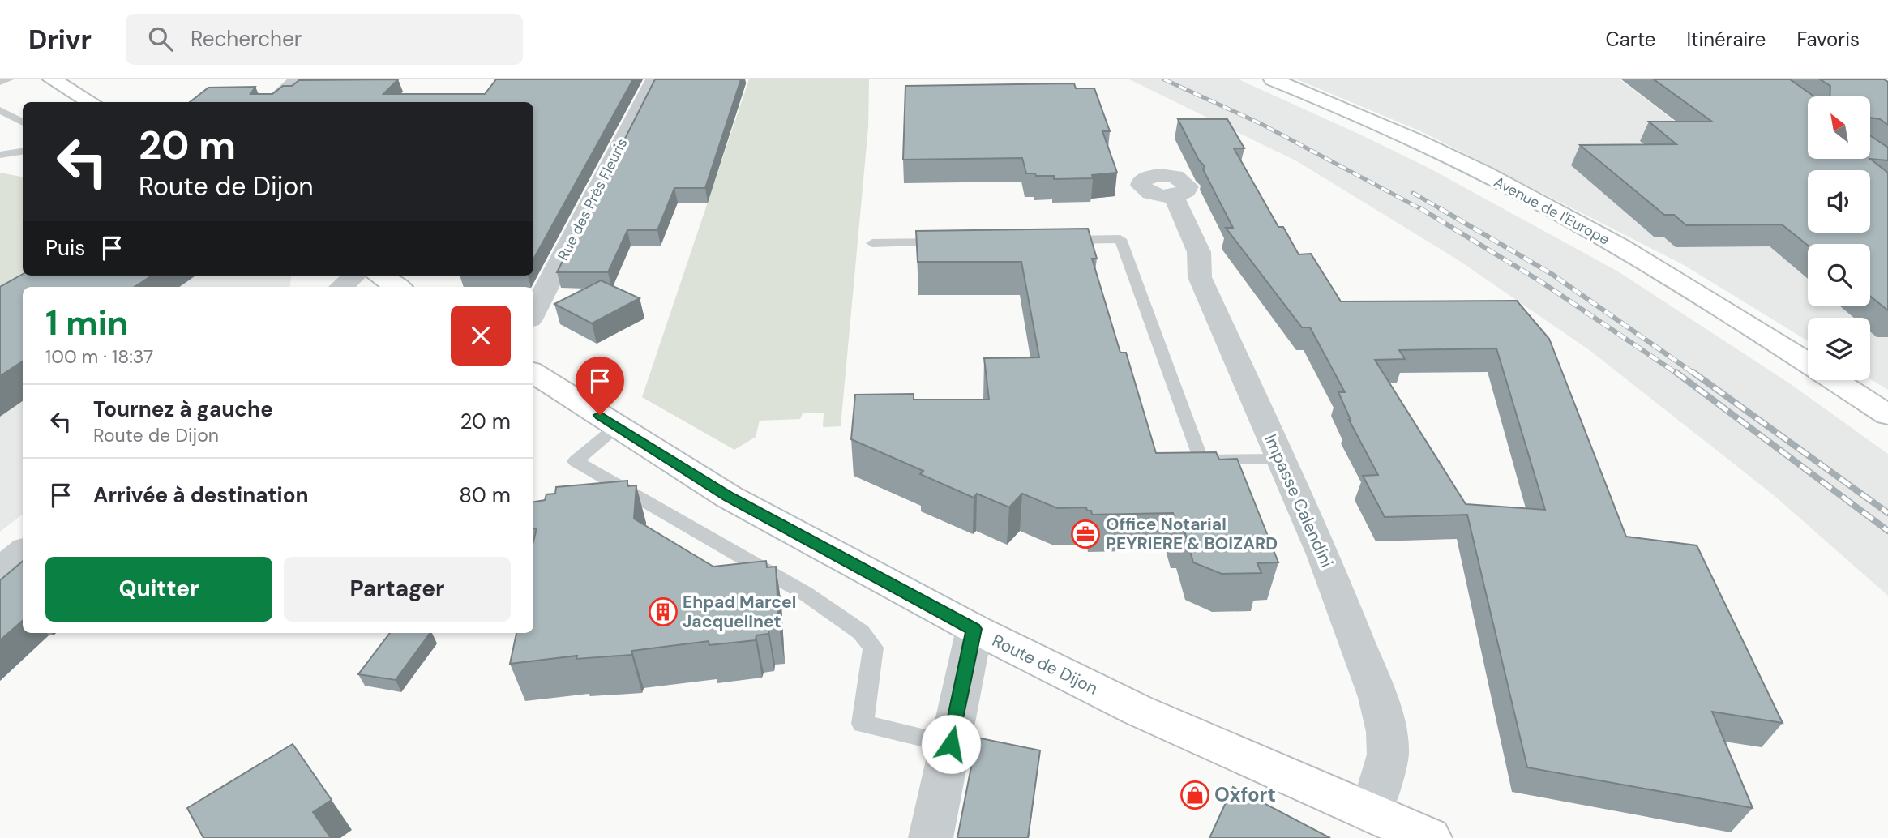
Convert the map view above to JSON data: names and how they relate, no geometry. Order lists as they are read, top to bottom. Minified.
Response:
{"streets":{"main road":["Avenue de l'Europe","Route de Dijon"],"street":["Rue des Près Fleuris","Impasse Calendini"]},"crossings":[["Impasse Calendini","Route de Dijon"]],"places":{"office":["Office Notarial PEYRIERE & BOIZARD"],"building":["Ehpad Marcel Jacquelinet"],"shop":["Oxfort"]},"north":"top left","page":{"header":"Drivr","search":"Rechercher","nav":["Carte","Itinéraire","Favoris"],"turn":["20 m","Route de Dijon"],"then":"Puis","heading":["1 min","100 m · 18:37"],"list":[{"name":"Tournez à gauche","note":"Route de Dijon","value":"20 m"},{"name":"Arrivée à destination","value":"80 m"}],"buttons":["Quitter","Partager"]}}
